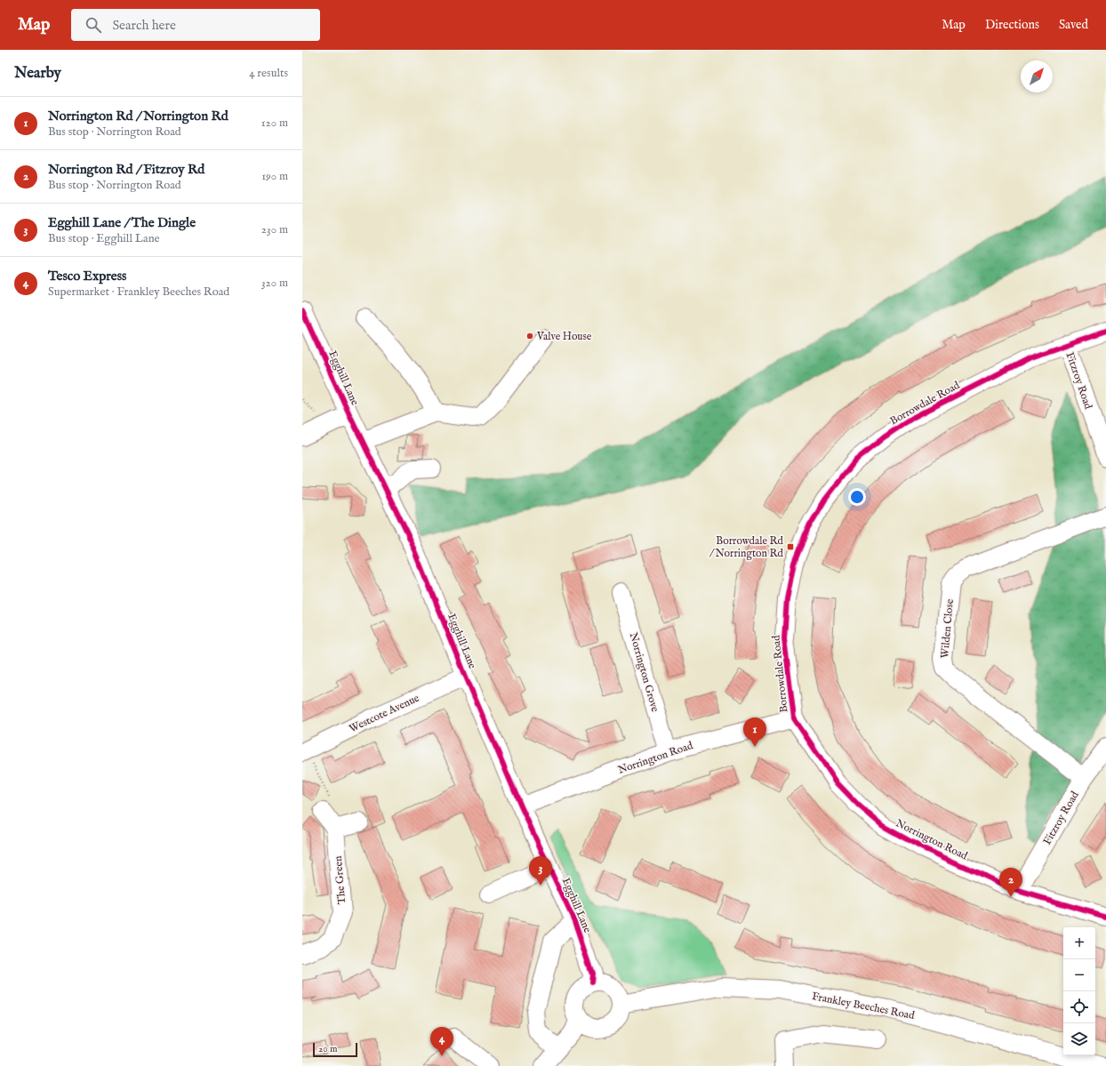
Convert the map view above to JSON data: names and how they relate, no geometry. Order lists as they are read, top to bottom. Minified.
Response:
{"streets":{"street":["Egghill Lane","Fitzroy Road","Borrowdale Road","Wilden Close","Norrington Grove","Westcote Avenue","Norrington Road","The Green","Frankley Beeches Road"]},"crossings":[["Egghill Lane","Westcote Avenue"],["Egghill Lane","Norrington Road"],["Egghill Lane","Frankley Beeches Road"],["Fitzroy Road","Borrowdale Road"],["Fitzroy Road","Wilden Close"],["Fitzroy Road","Norrington Road"],["Borrowdale Road","Norrington Road"],["Norrington Grove","Norrington Road"]],"places":{"other":["Valve House"],"transit":["Borrowdale Rd / Norrington Rd"]},"scale_bar":"20 m","north":"top right","page":{"header":"Map","search":"Search here","nav":["Map","Directions","Saved"],"heading":["Nearby","4 results"],"list":[{"mark":"1","name":"Norrington Rd / Norrington Rd","note":"Bus stop · Norrington Road","value":"120 m"},{"mark":"2","name":"Norrington Rd / Fitzroy Rd","note":"Bus stop · Norrington Road","value":"190 m"},{"mark":"3","name":"Egghill Lane / The Dingle","note":"Bus stop · Egghill Lane","value":"230 m"},{"mark":"4","name":"Tesco Express","note":"Supermarket · Frankley Beeches Road","value":"320 m"}],"pins":["1","3","2","4"],"map_buttons":["+","−"],"scale":"20 m"}}
